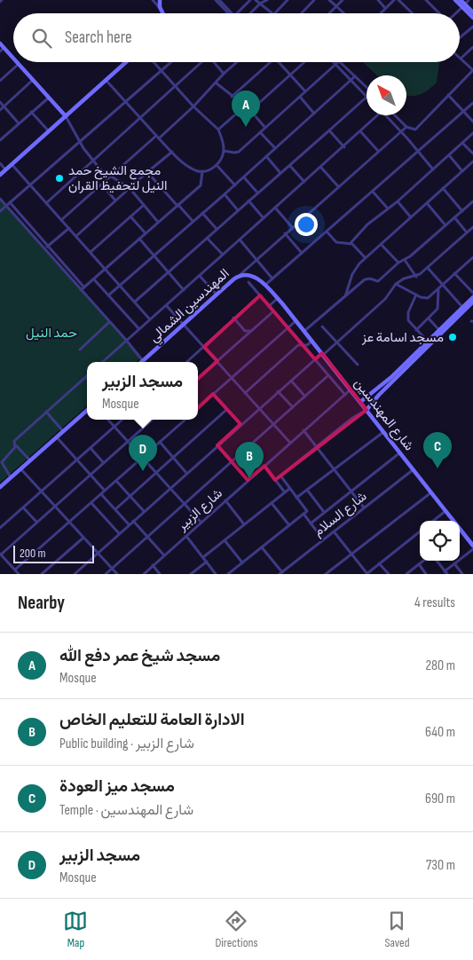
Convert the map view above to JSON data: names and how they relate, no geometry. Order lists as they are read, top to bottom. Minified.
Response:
{"streets":{"main road":["المهندسين الشمالي","شارع المهندسين"],"street":["شارع الزبير","شارع السلام"]},"crossings":[["المهندسين الشمالي","شارع المهندسين"],["شارع المهندسين","شارع الزبير"],["شارع المهندسين","شارع السلام"]],"parks":["حمد النيل"],"places":["مجمع الشيخ حمد النيل لتحفيظ القران","مسجد اسامة عز"],"scale_bar":"200 m","north":"top left","page":{"search":"Search here","pins":["A","C","D","B"],"popup":["مسجد الزبير","Mosque"],"scale":"200 m","heading":["Nearby","4 results"],"list":[{"mark":"A","name":"مسجد شيخ عمر دفع الله","note":"Mosque","value":"280 m"},{"mark":"B","name":"الادارة العامة للتعليم الخاص","note":"Public building · شارع الزبير","value":"640 m"},{"mark":"C","name":"مسجد ميز العودة","note":"Temple · شارع المهندسين","value":"690 m"},{"mark":"D","name":"مسجد الزبير","note":"Mosque","value":"730 m"}],"nav":["Map","Directions","Saved"]}}
